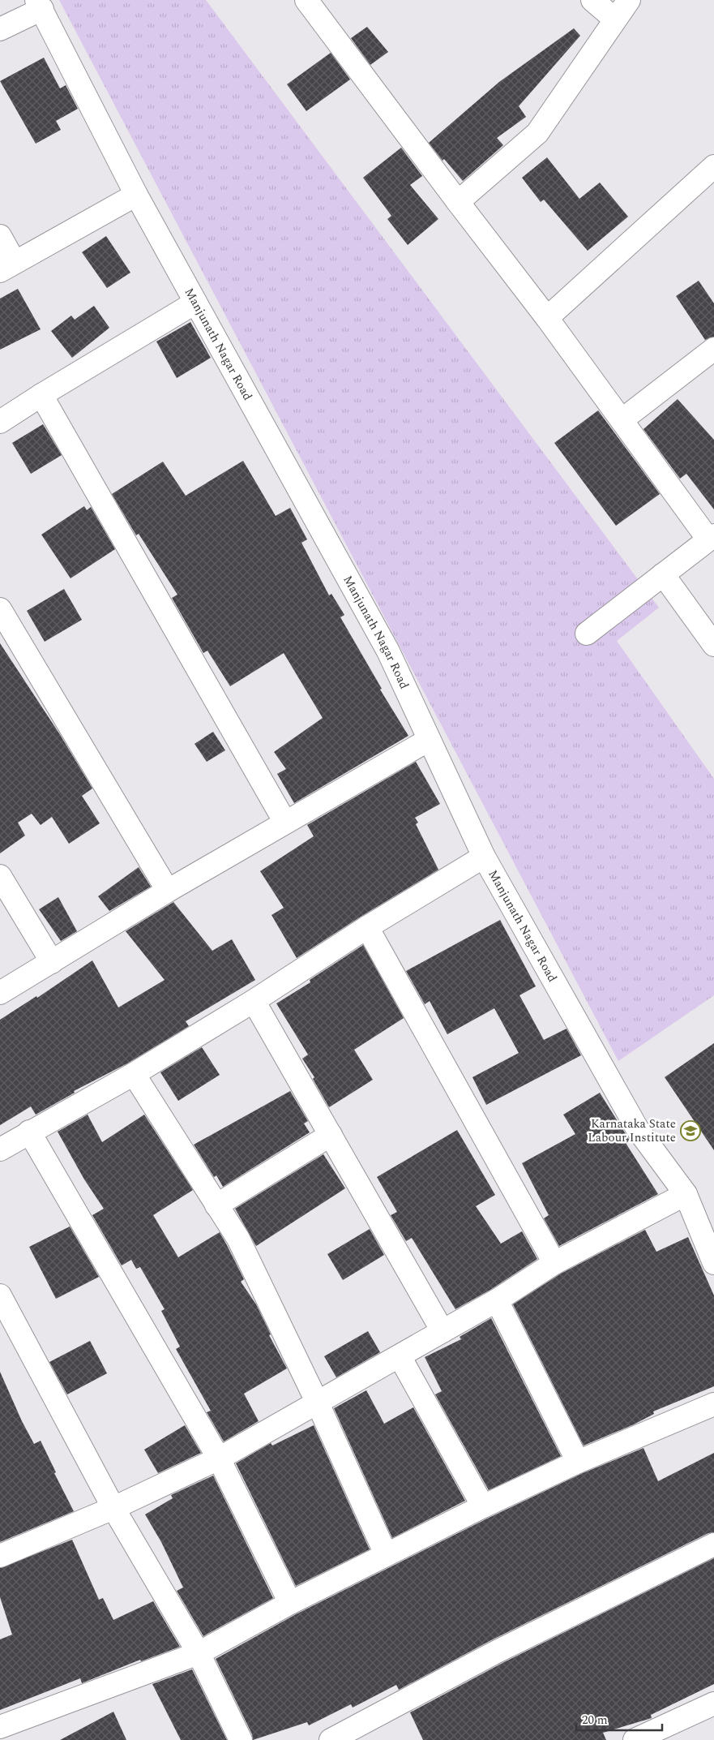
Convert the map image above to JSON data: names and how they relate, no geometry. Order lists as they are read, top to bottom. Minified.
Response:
{"streets":{"street":["Manjunath Nagar Road"]},"places":{"school or university":["Karnataka State Labour Institute"]},"scale_bar":"20 m"}
